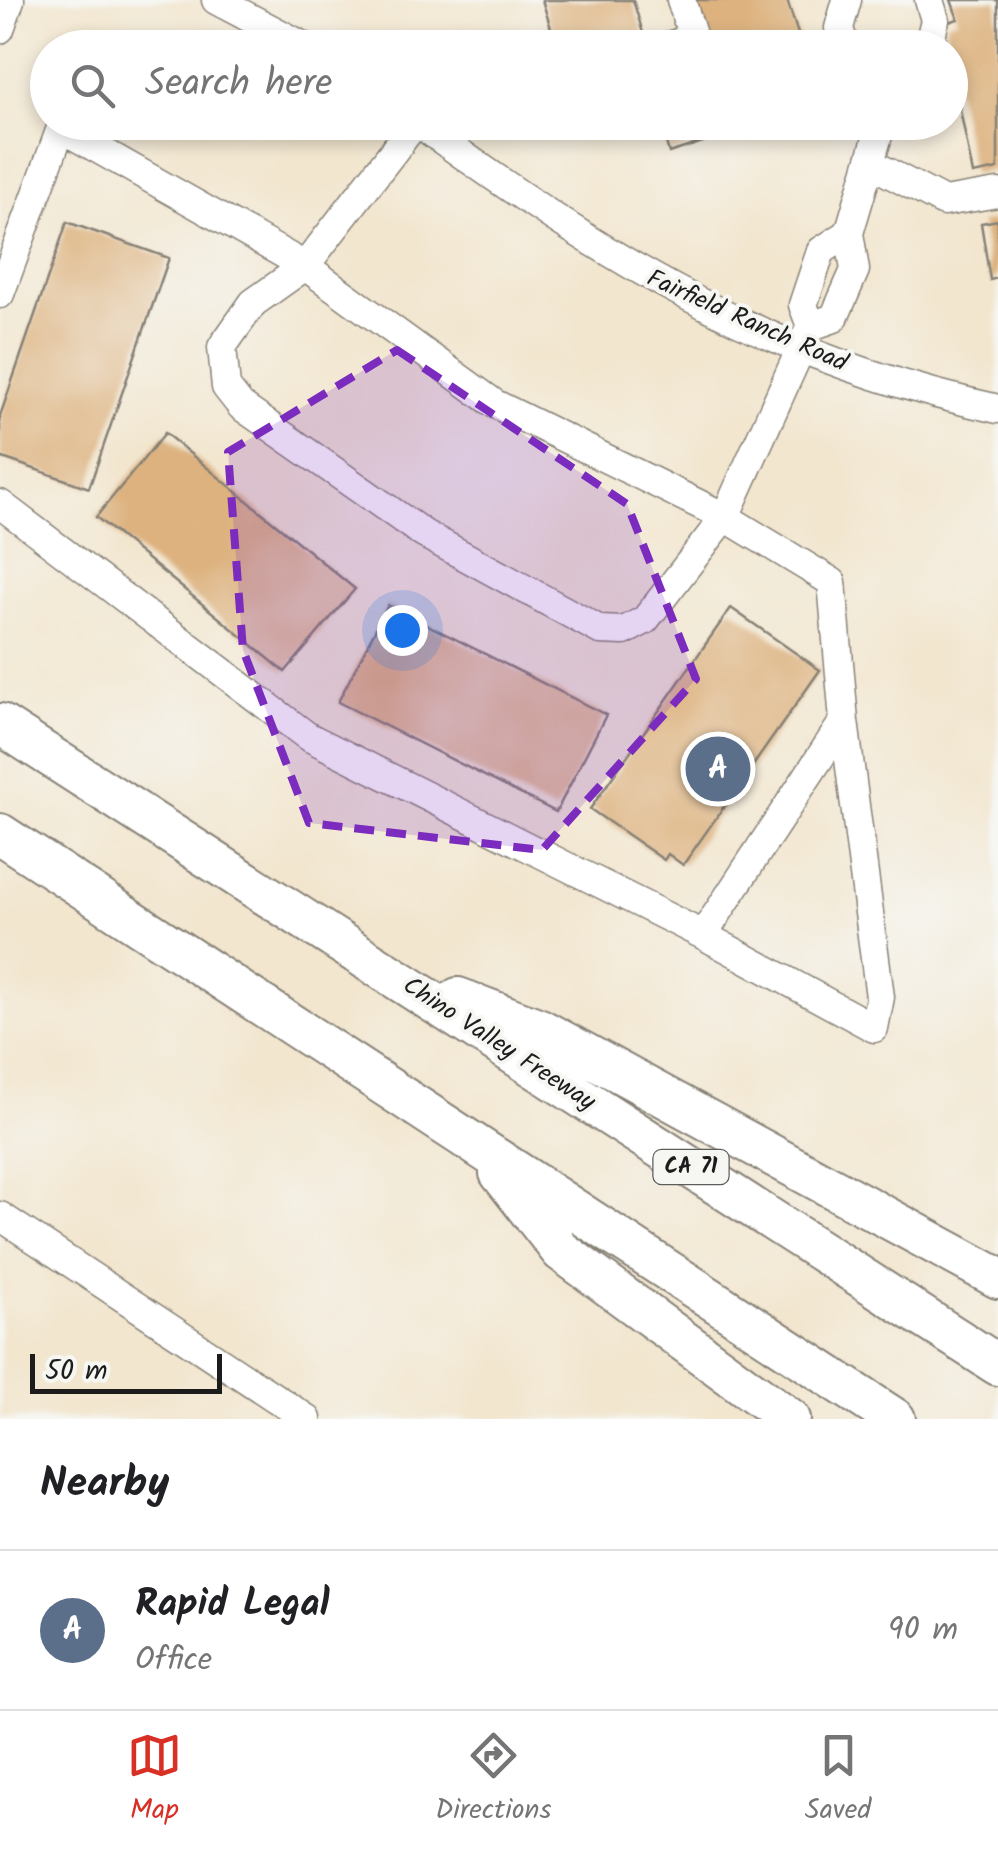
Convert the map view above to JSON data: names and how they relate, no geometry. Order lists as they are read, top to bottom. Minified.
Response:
{"streets":{"highway":["Chino Valley Freeway","CA 71"],"street":["Fairfield Ranch Road"]},"scale_bar":"50 m","page":{"search":"Search here","pins":"A","scale":"50 m","heading":"Nearby","list":[{"mark":"A","name":"Rapid Legal","note":"Office","value":"90 m"}],"nav":["Map","Directions","Saved"]}}
